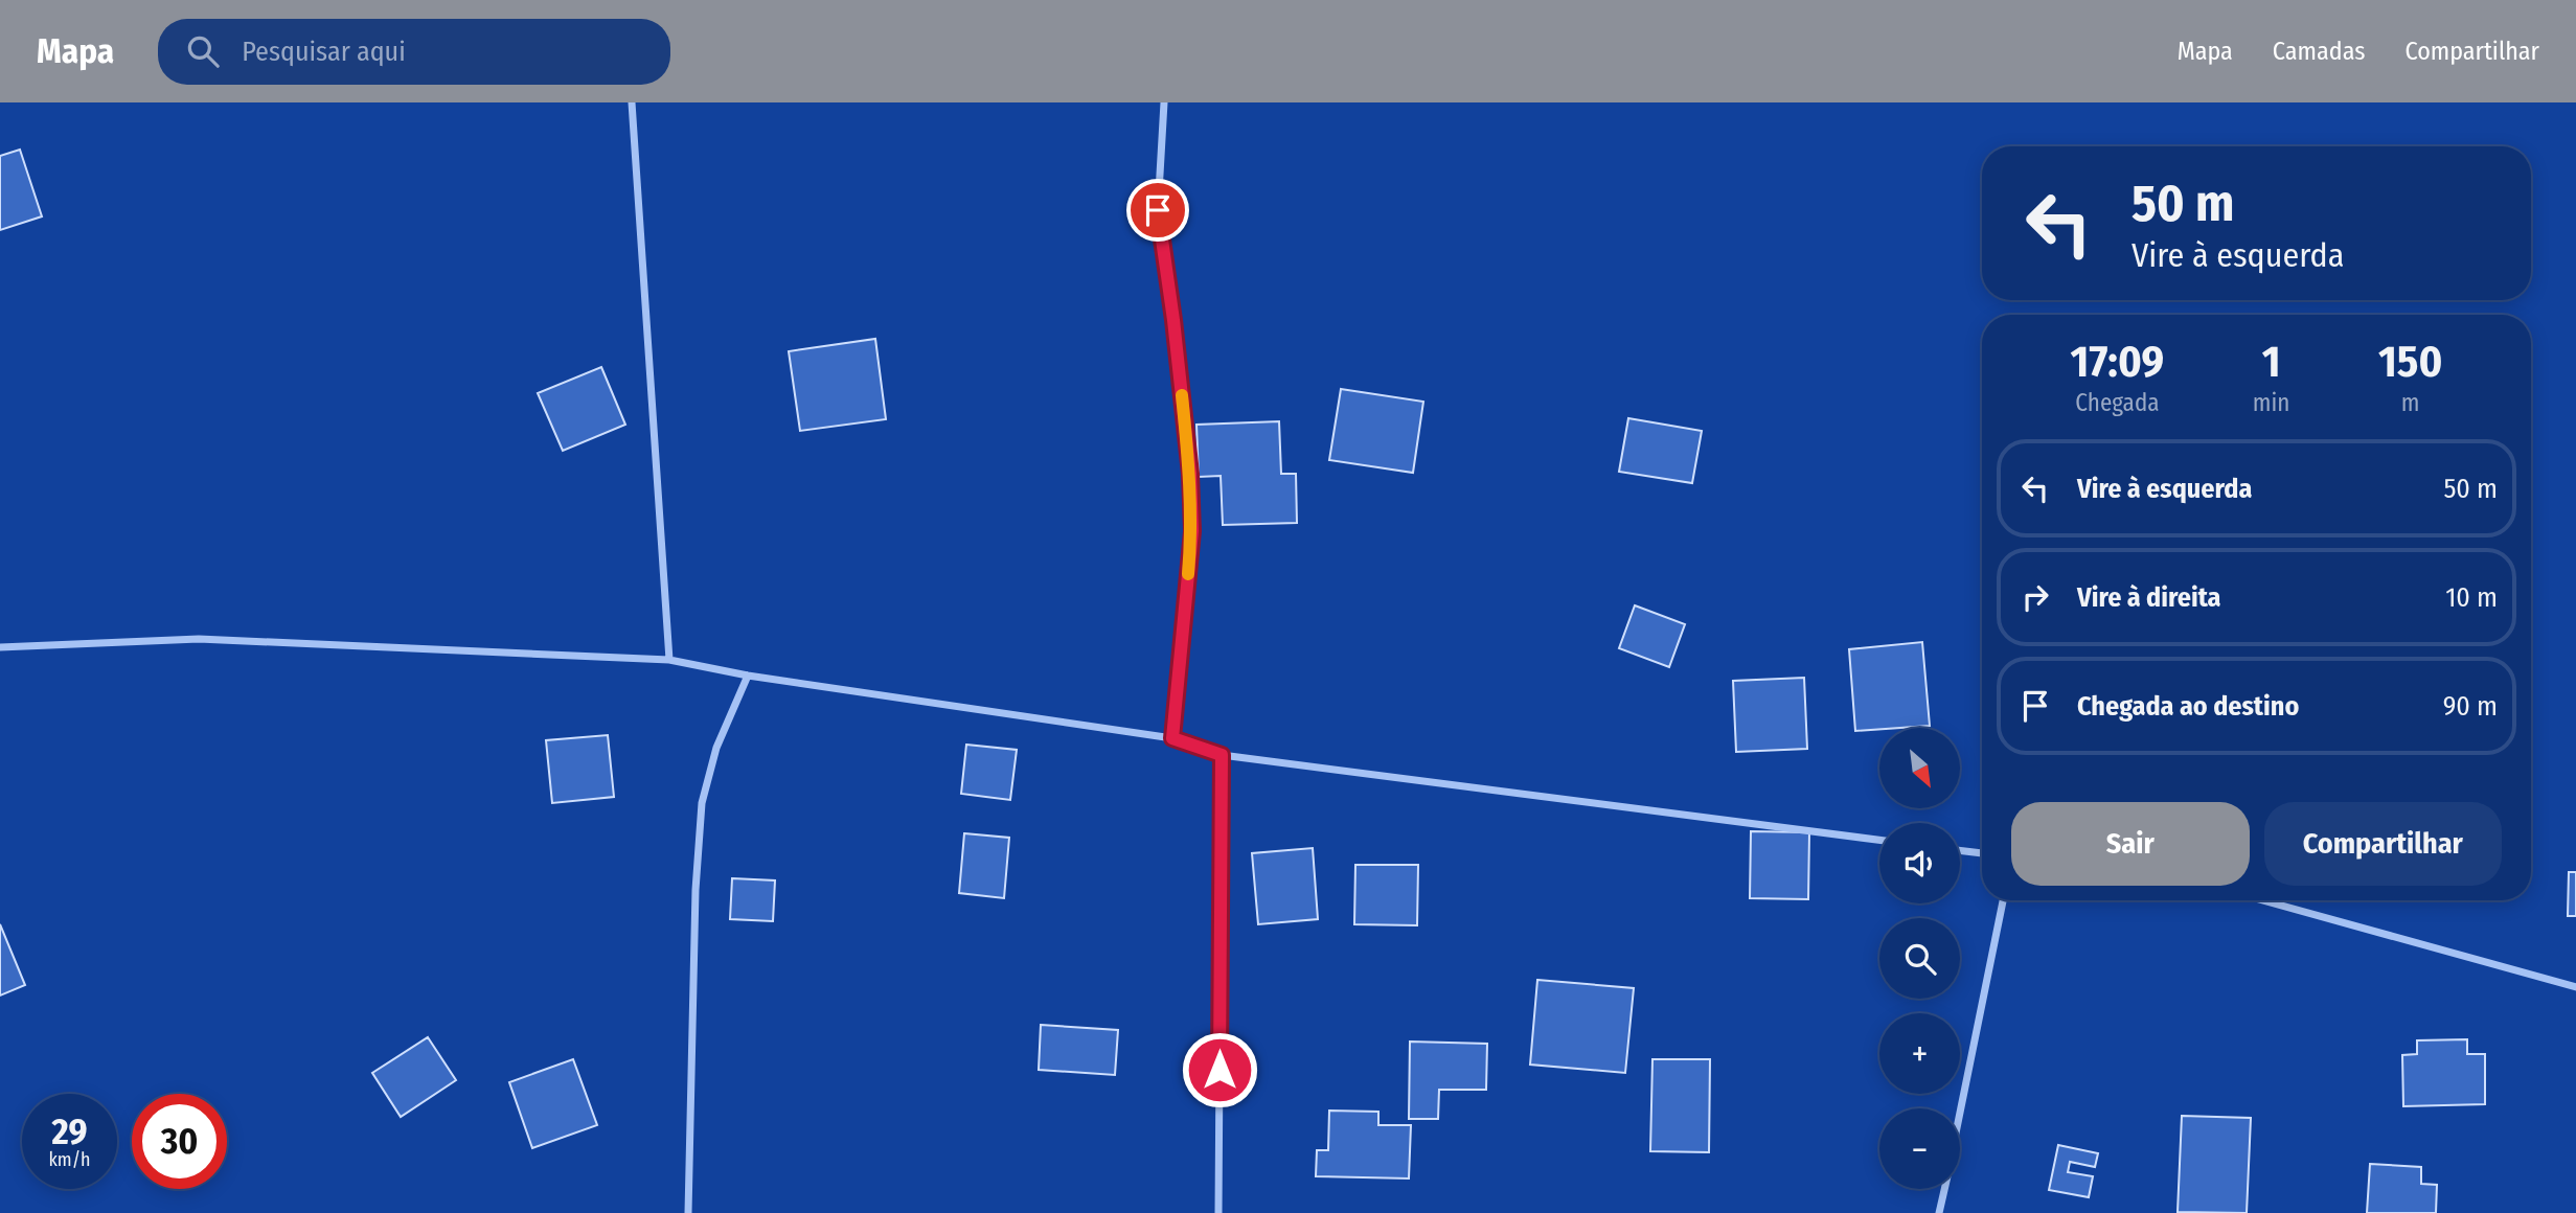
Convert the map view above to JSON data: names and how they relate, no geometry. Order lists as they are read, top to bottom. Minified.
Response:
{"north":"bottom right","page":{"header":"Mapa","search":"Pesquisar aqui","nav":["Mapa","Camadas","Compartilhar"],"turn":["50 m","Vire à esquerda"],"eta":["17:09","Chegada","1","min","150","m"],"list":[{"name":"Vire à esquerda","value":"50 m"},{"name":"Vire à direita","value":"10 m"},{"name":"Chegada ao destino","value":"90 m"}],"map_buttons":["+","−"],"buttons":["Sair","Compartilhar"],"speed":"29 km/h","limit":"30"}}
